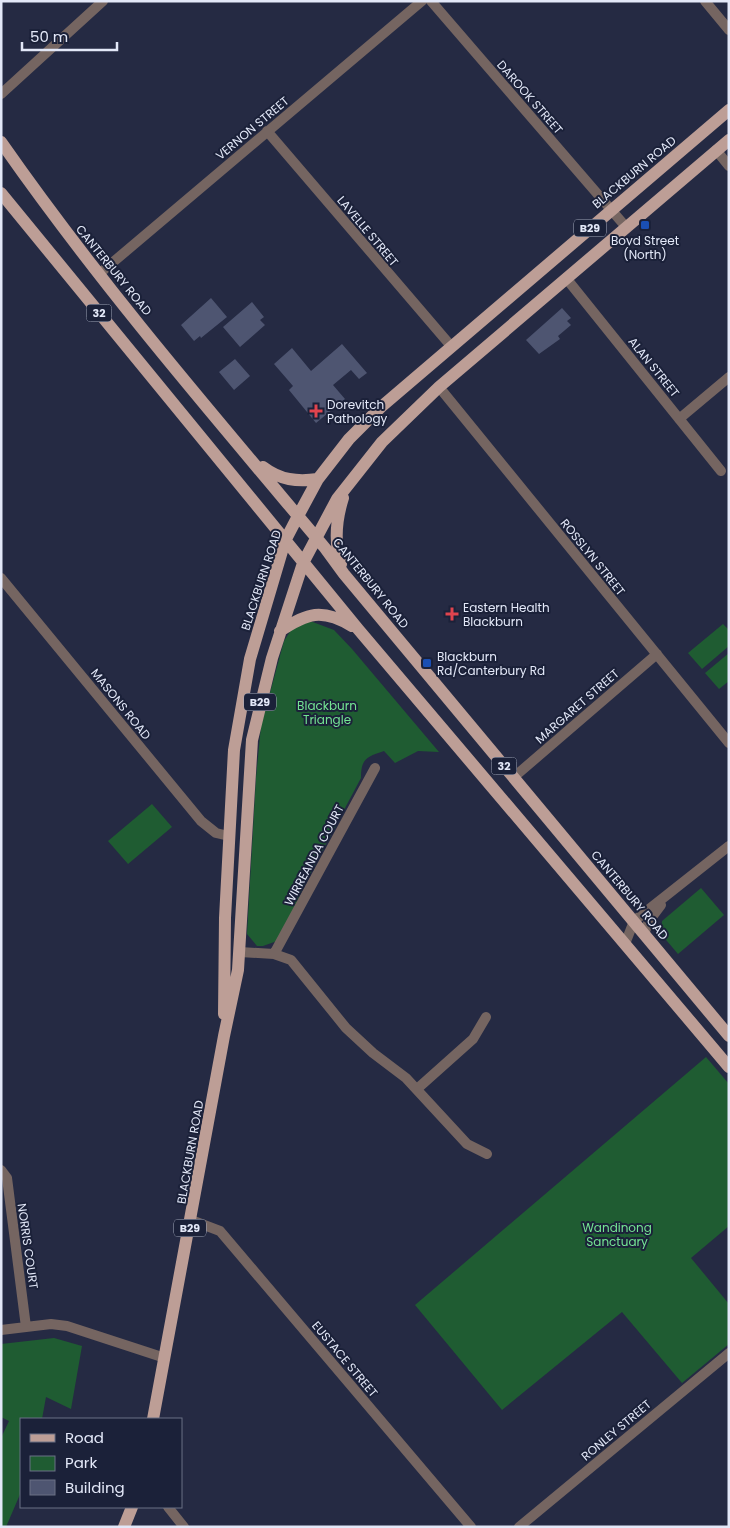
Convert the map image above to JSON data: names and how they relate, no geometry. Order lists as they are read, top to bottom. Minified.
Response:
{"streets":{"main road":["BLACKBURN ROAD","B29","CANTERBURY ROAD","32"],"street":["DAROOK STREET","VERNON STREET","LAVELLE STREET","ALAN STREET","ROSSLYN STREET","MASONS ROAD","MARGARET STREET","WIRREANDA COURT","NORRIS COURT","EUSTACE STREET","RONLEY STREET"]},"crossings":[["DAROOK STREET","BLACKBURN ROAD"],["VERNON STREET","LAVELLE STREET"],["VERNON STREET","CANTERBURY ROAD"],["BLACKBURN ROAD","LAVELLE STREET"],["BLACKBURN ROAD","CANTERBURY ROAD"],["BLACKBURN ROAD","32"],["BLACKBURN ROAD","ALAN STREET"],["BLACKBURN ROAD","ROSSLYN STREET"],["BLACKBURN ROAD","MASONS ROAD"],["BLACKBURN ROAD","EUSTACE STREET"],["CANTERBURY ROAD","MARGARET STREET"],["ROSSLYN STREET","MARGARET STREET"]],"parks":["Blackburn Triangle","Wandinong Sanctuary"],"places":{"transit":["Boyd Street (North)","Blackburn Rd/Canterbury Rd"],"health":["Dorevitch Pathology","Eastern Health Blackburn"]},"legend":["Road","Park","Building"],"scale_bar":"50 m"}
